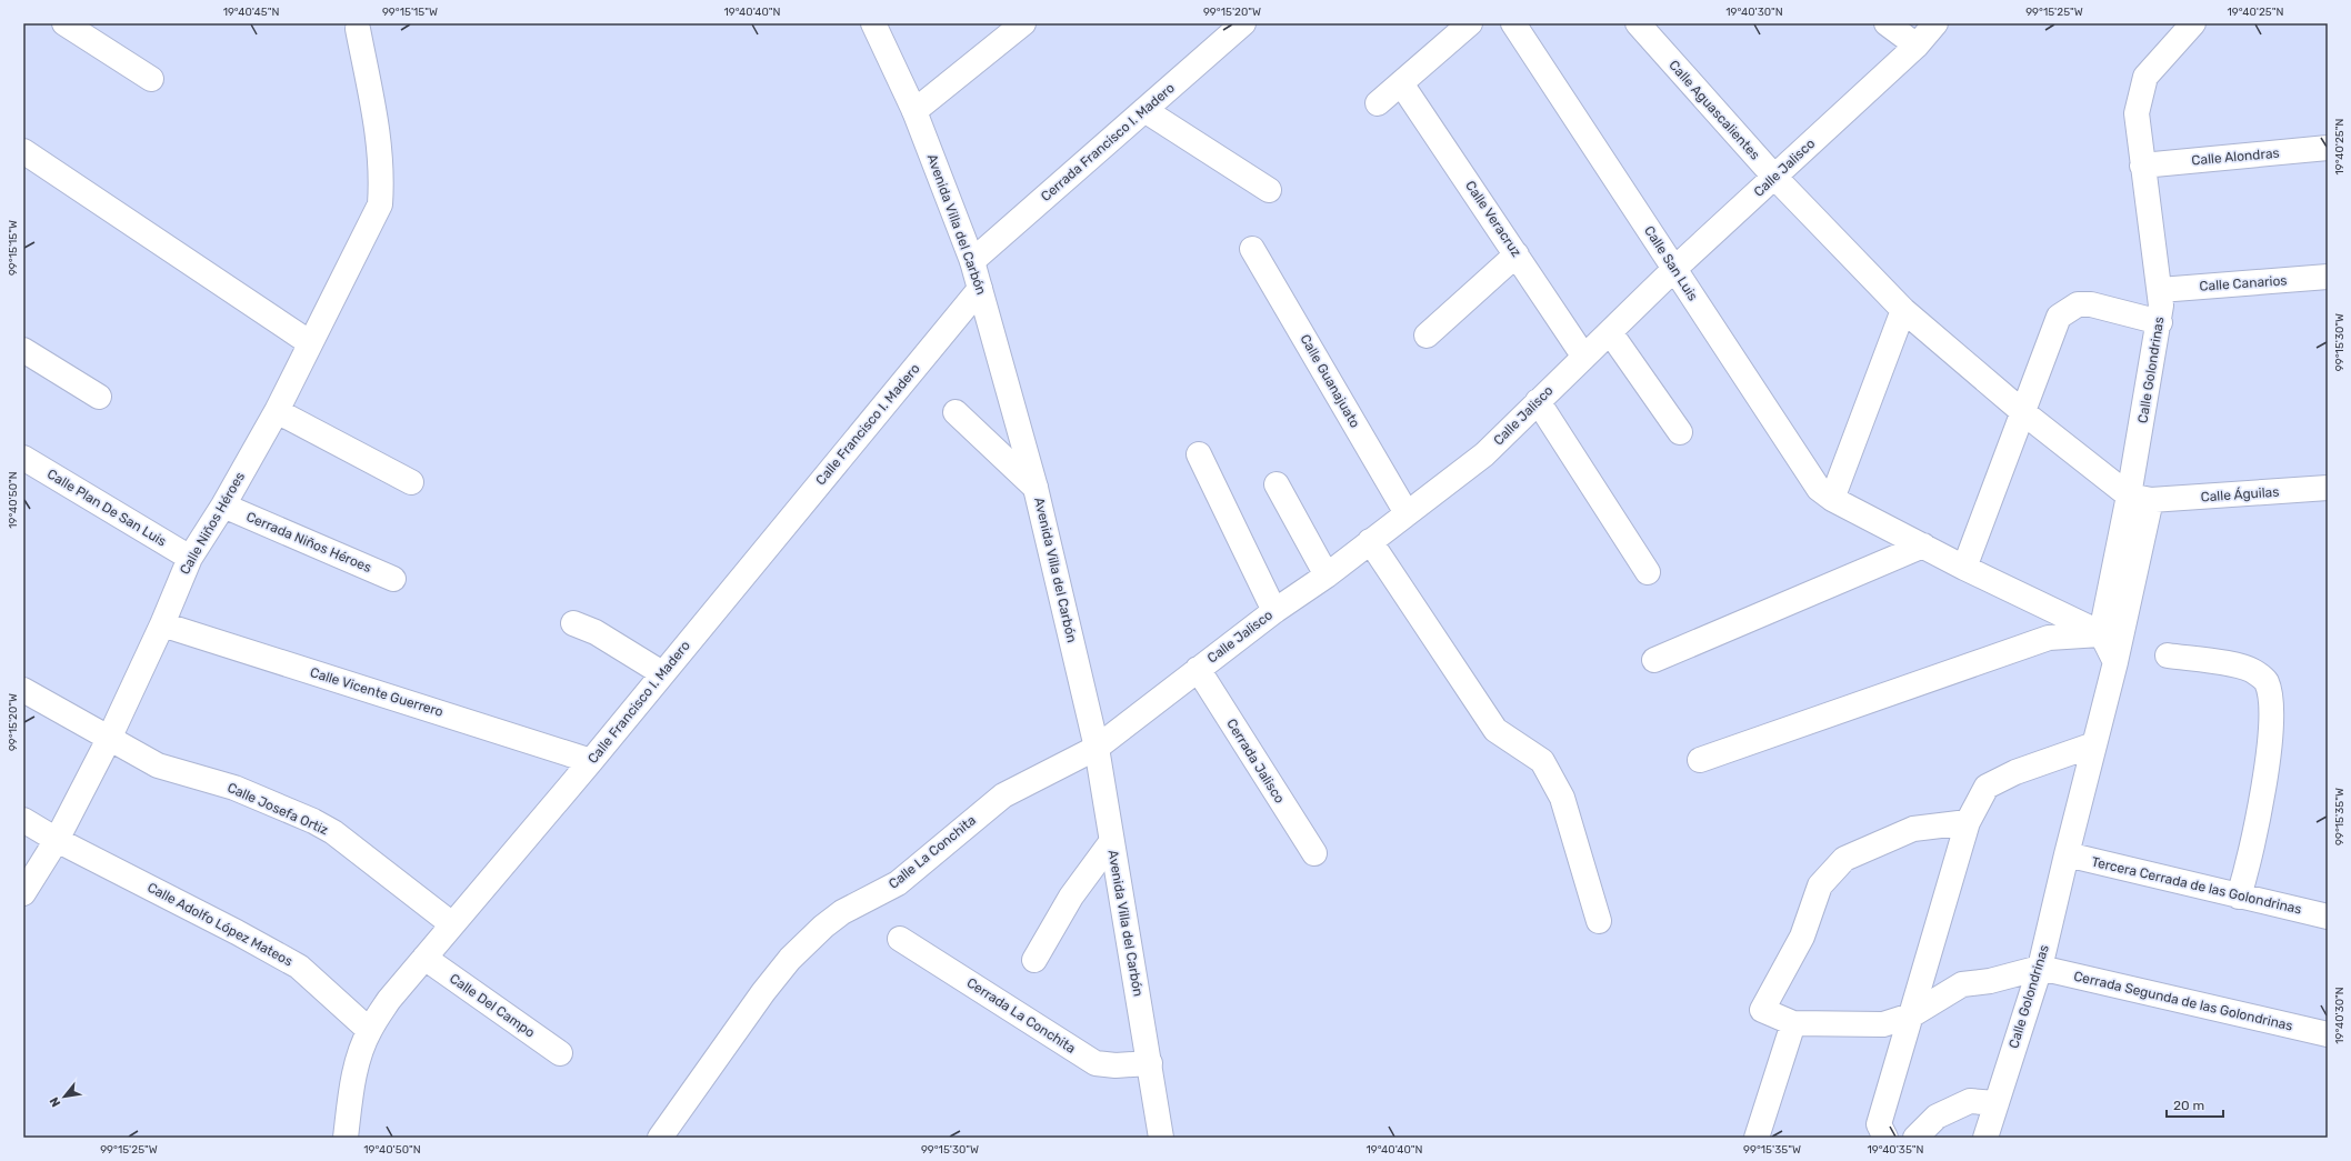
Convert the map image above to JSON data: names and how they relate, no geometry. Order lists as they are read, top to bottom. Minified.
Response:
{"streets":{"street":["Calle Aguascalientes","Cerrada Francisco I. Madero","Calle Alondras","Calle Jalisco","Calle Veracruz","Avenida Villa del Carbón","Calle San Luis","Calle Canarios","Calle Golondrinas","Calle Guanajuato","Calle Francisco I. Madero","Calle Águilas","Calle Plan De San Luis","Calle Niños Héroes","Cerrada Niños Héroes","Calle Vicente Guerrero","Cerrada Jalisco","Calle Josefa Ortiz","Calle La Conchita","Tercera Cerrada de las Golondrinas","Calle Adolfo López Mateos","Cerrada Segunda de las Golondrinas","Calle Del Campo","Cerrada La Conchita"]},"crossings":[["Calle Aguascalientes","Calle Jalisco"],["Calle Aguascalientes","Calle Golondrinas"],["Calle Aguascalientes","Calle Águilas"],["Cerrada Francisco I. Madero","Avenida Villa del Carbón"],["Calle Alondras","Calle Golondrinas"],["Calle Jalisco","Calle Veracruz"],["Calle Jalisco","Avenida Villa del Carbón"],["Calle Jalisco","Calle San Luis"],["Calle Jalisco","Calle Guanajuato"],["Calle Jalisco","Cerrada Jalisco"],["Calle Jalisco","Calle La Conchita"],["Avenida Villa del Carbón","Calle Francisco I. Madero"],["Avenida Villa del Carbón","Calle La Conchita"],["Avenida Villa del Carbón","Cerrada La Conchita"],["Calle Canarios","Calle Golondrinas"],["Calle Golondrinas","Calle Águilas"],["Calle Golondrinas","Tercera Cerrada de las Golondrinas"],["Calle Golondrinas","Cerrada Segunda de las Golondrinas"],["Calle Francisco I. Madero","Calle Vicente Guerrero"],["Calle Francisco I. Madero","Calle Josefa Ortiz"],["Calle Francisco I. Madero","Calle Adolfo López Mateos"],["Calle Francisco I. Madero","Calle Del Campo"],["Calle Plan De San Luis","Calle Niños Héroes"],["Calle Niños Héroes","Cerrada Niños Héroes"],["Calle Niños Héroes","Calle Vicente Guerrero"],["Calle Niños Héroes","Calle Josefa Ortiz"],["Calle Niños Héroes","Calle Adolfo López Mateos"]],"scale_bar":"20 m","north":"bottom left","coordinates":["19°40'45\"N","99°15'15\"W","19°40'40\"N","99°15'20\"W","19°40'30\"N","99°15'25\"W","19°40'25\"N","99°15'30\"W","19°40'50\"N","99°15'35\"W","19°40'35\"N"]}
